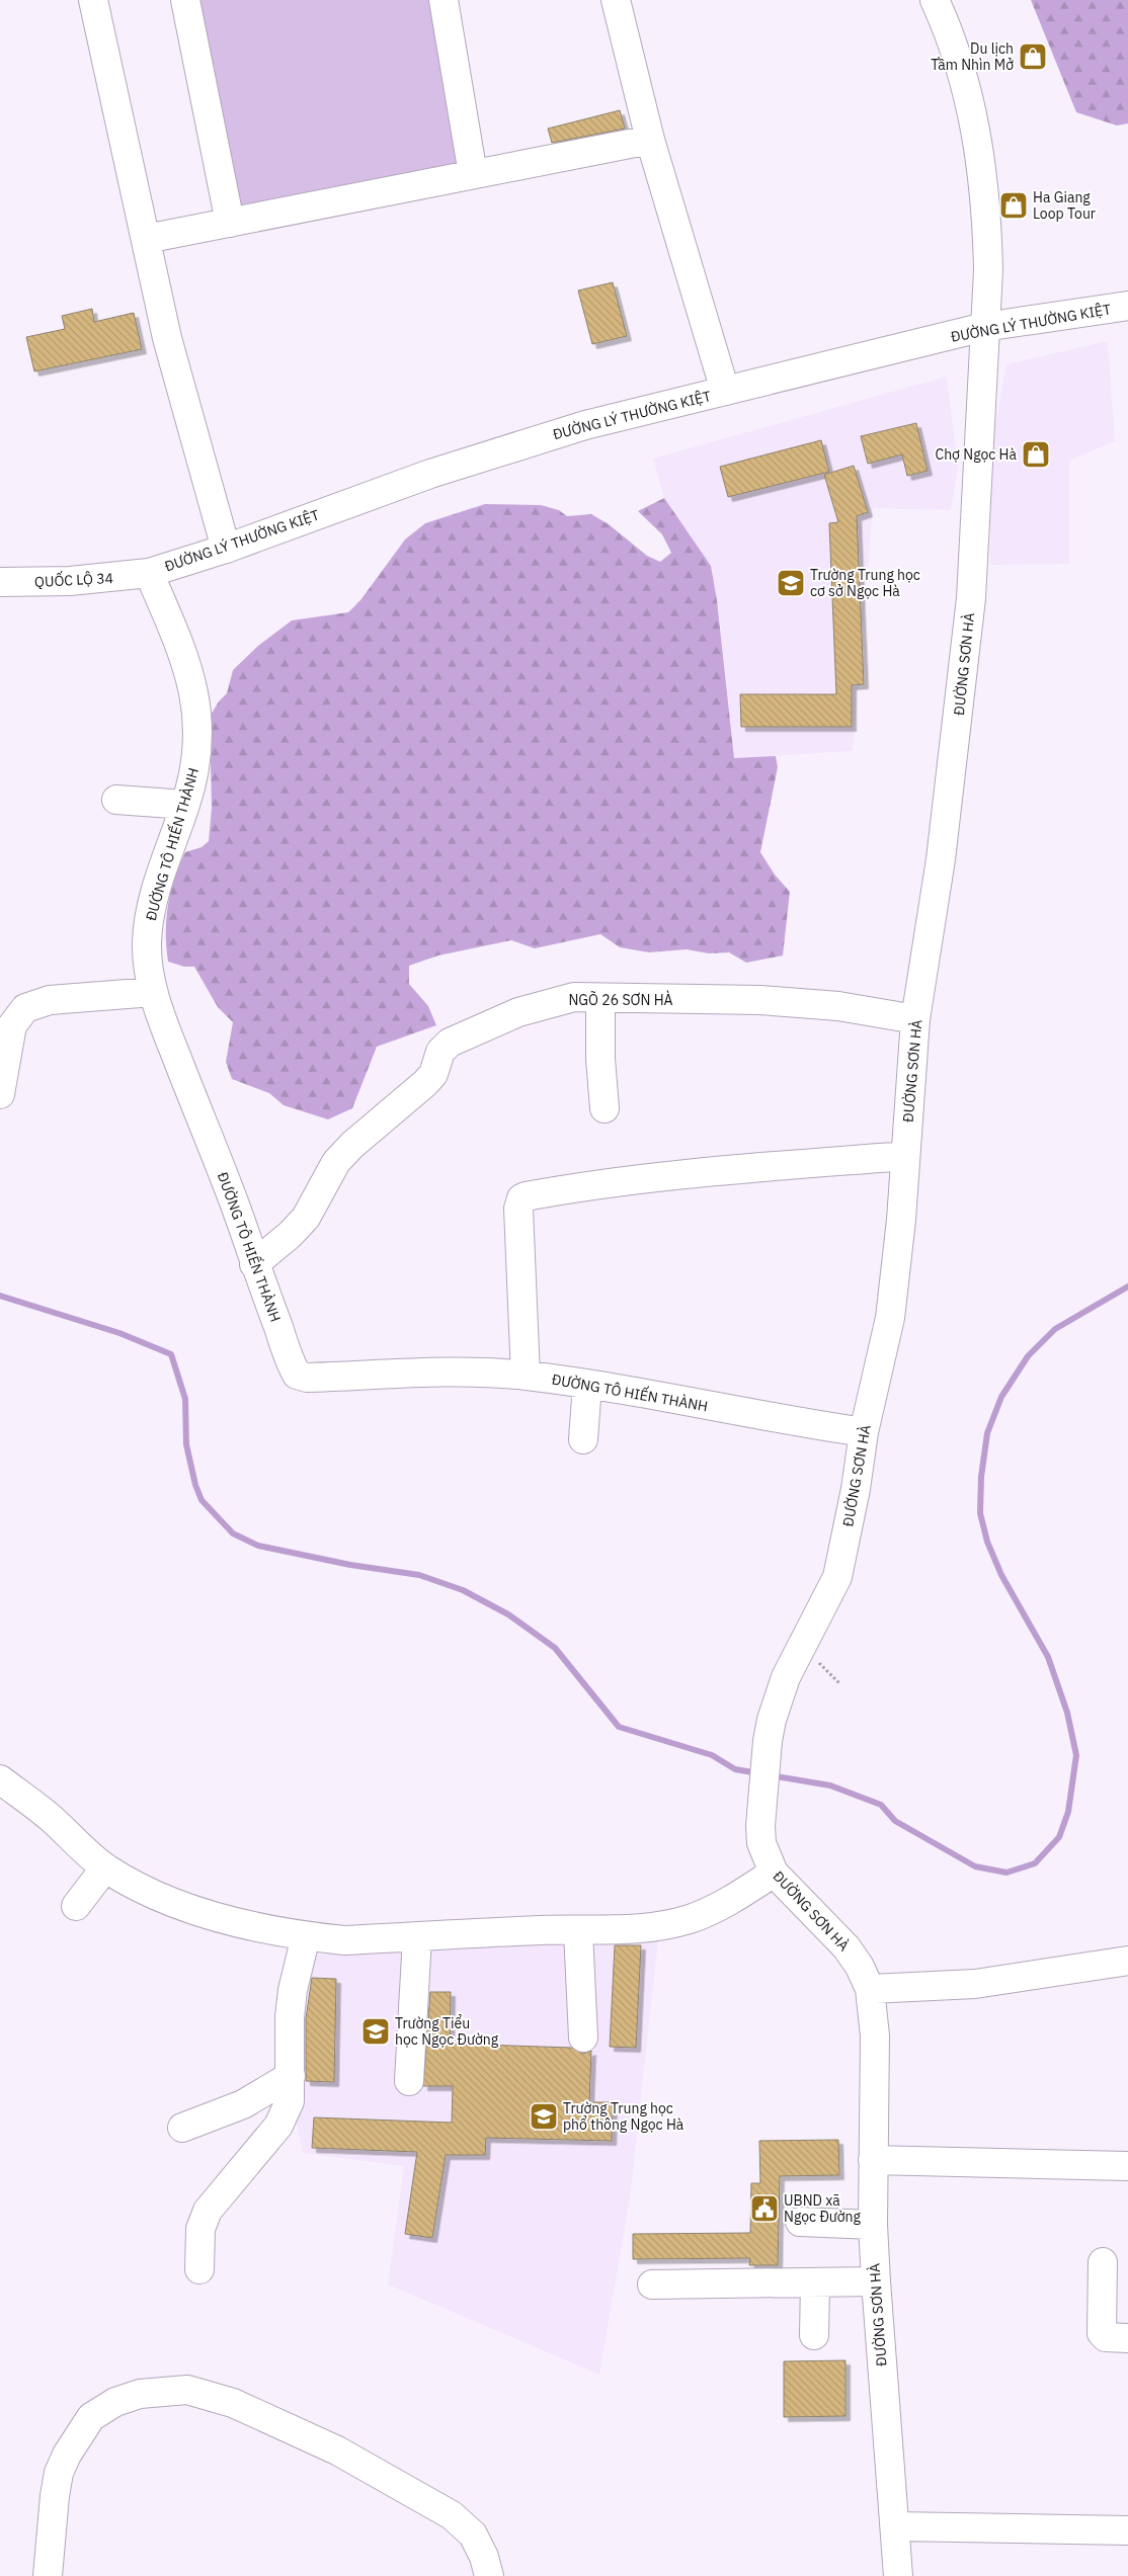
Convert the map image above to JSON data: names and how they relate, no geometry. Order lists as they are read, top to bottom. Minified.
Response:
{"streets":{"main road":["ĐƯỜNG LÝ THƯỜNG KIỆT","QUỐC LỘ 34","ĐƯỜNG SƠN HÀ","ĐƯỜNG TÔ HIẾN THÀNH","NGÕ 26 SƠN HÀ"]},"crossings":[["ĐƯỜNG LÝ THƯỜNG KIỆT","QUỐC LỘ 34"],["ĐƯỜNG LÝ THƯỜNG KIỆT","ĐƯỜNG SƠN HÀ"],["ĐƯỜNG LÝ THƯỜNG KIỆT","ĐƯỜNG TÔ HIẾN THÀNH"],["QUỐC LỘ 34","ĐƯỜNG TÔ HIẾN THÀNH"],["ĐƯỜNG SƠN HÀ","ĐƯỜNG TÔ HIẾN THÀNH"],["ĐƯỜNG SƠN HÀ","NGÕ 26 SƠN HÀ"],["ĐƯỜNG TÔ HIẾN THÀNH","NGÕ 26 SƠN HÀ"]],"places":{"shop":["Du lịch Tầm Nhìn Mở","Ha Giang Loop Tour","Chợ Ngọc Hà"],"school or university":["Trường Trung học cơ sở Ngọc Hà","Trường Tiểu học Ngọc Đường","Trường Trung học phổ thông Ngọc Hà"],"public building":["UBND xã Ngọc Đường"]}}
